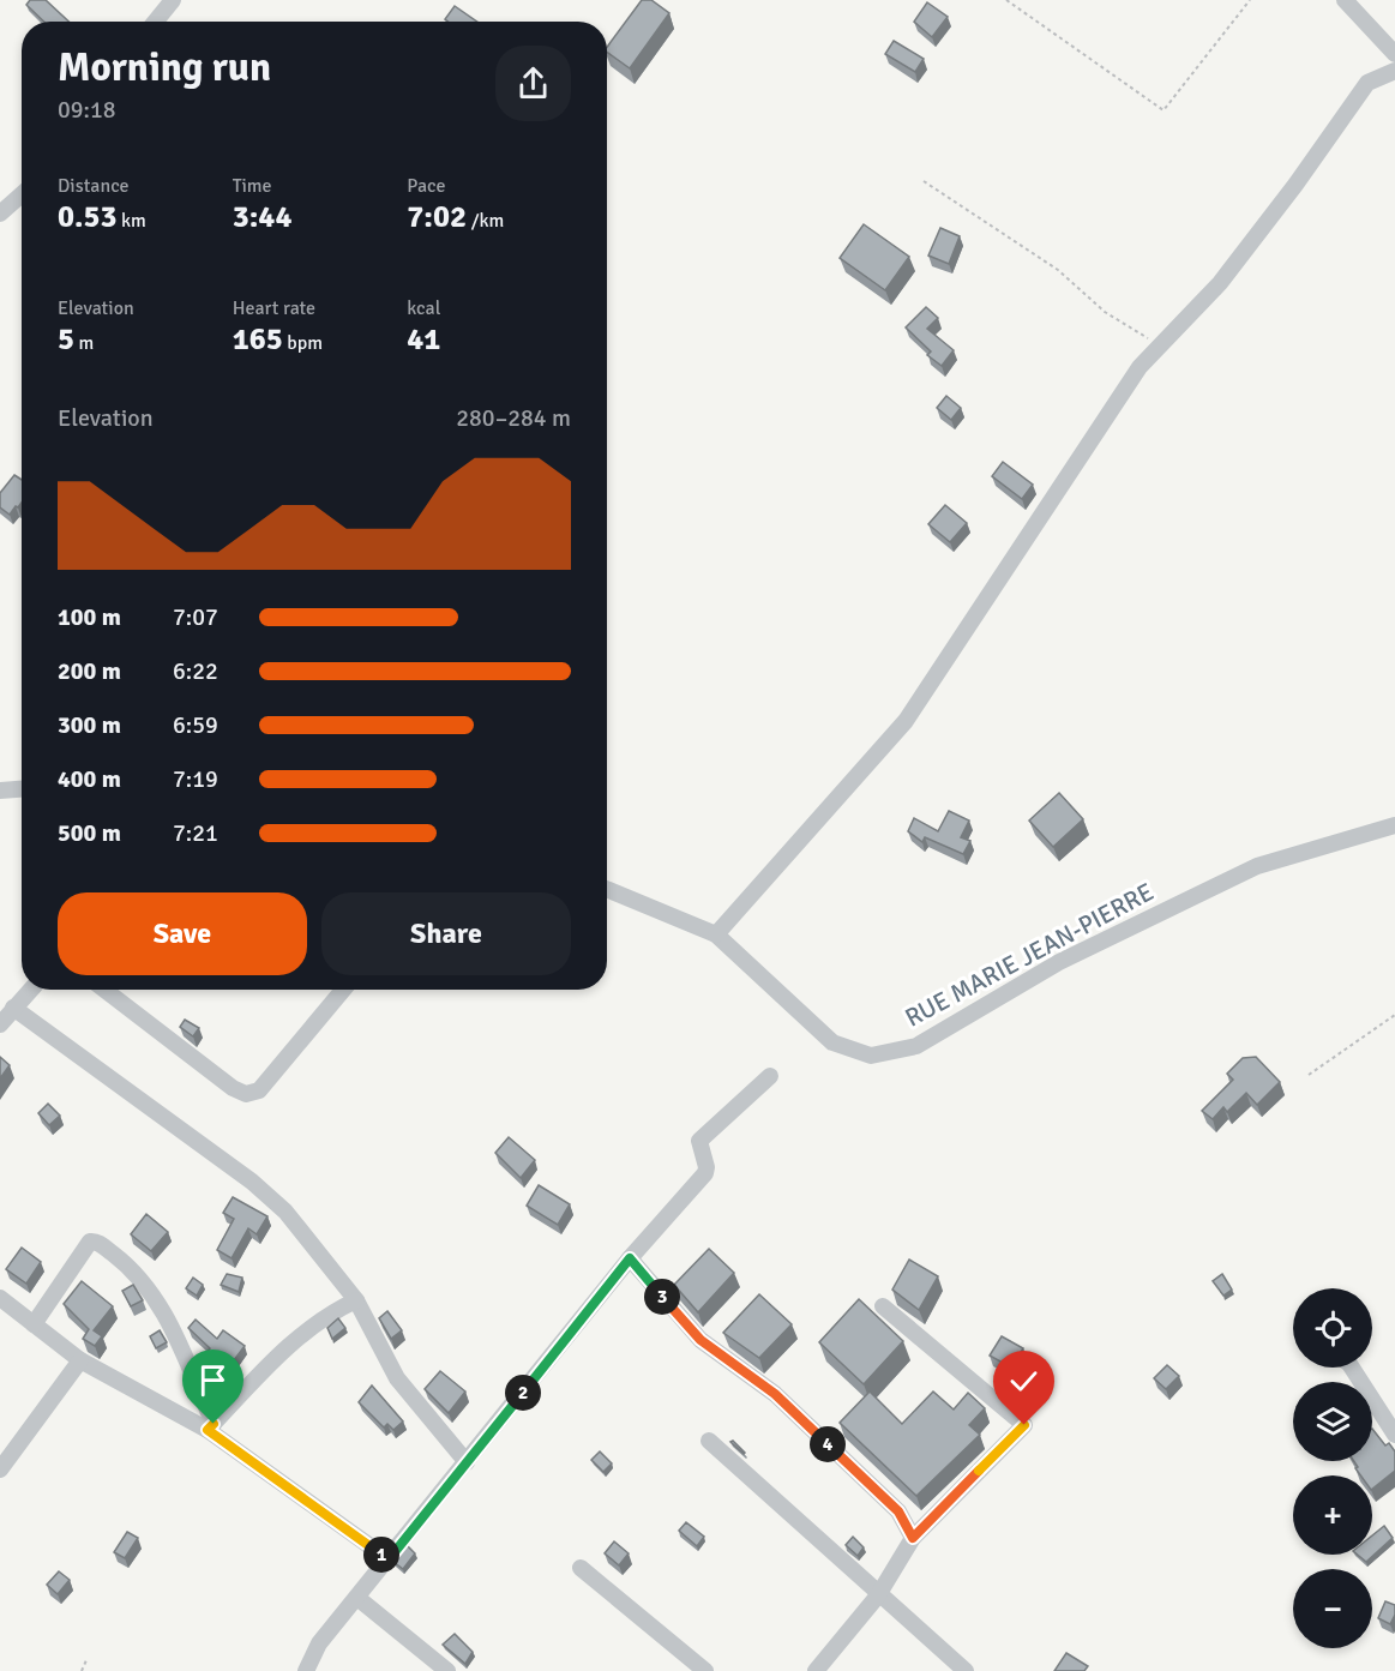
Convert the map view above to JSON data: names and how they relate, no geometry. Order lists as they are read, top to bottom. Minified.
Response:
{"streets":{"street":["RUE MARIE JEAN-PIERRE"]},"page":{"heading":["Morning run","09:18"],"stats":[["Distance","0.53 km"],["Time","3:44"],["Pace","7:02 /km"],["Elevation","5 m"],["Heart rate","165 bpm"],["kcal","41"]],"chart":["Elevation","280–284 m"],"list":[{"name":"100 m","note":"7:07"},{"name":"200 m","note":"6:22"},{"name":"300 m","note":"6:59"},{"name":"400 m","note":"7:19"},{"name":"500 m","note":"7:21"}],"buttons":["Save","Share"],"pins":["3","2","4","1"],"map_buttons":["+","−"]}}
